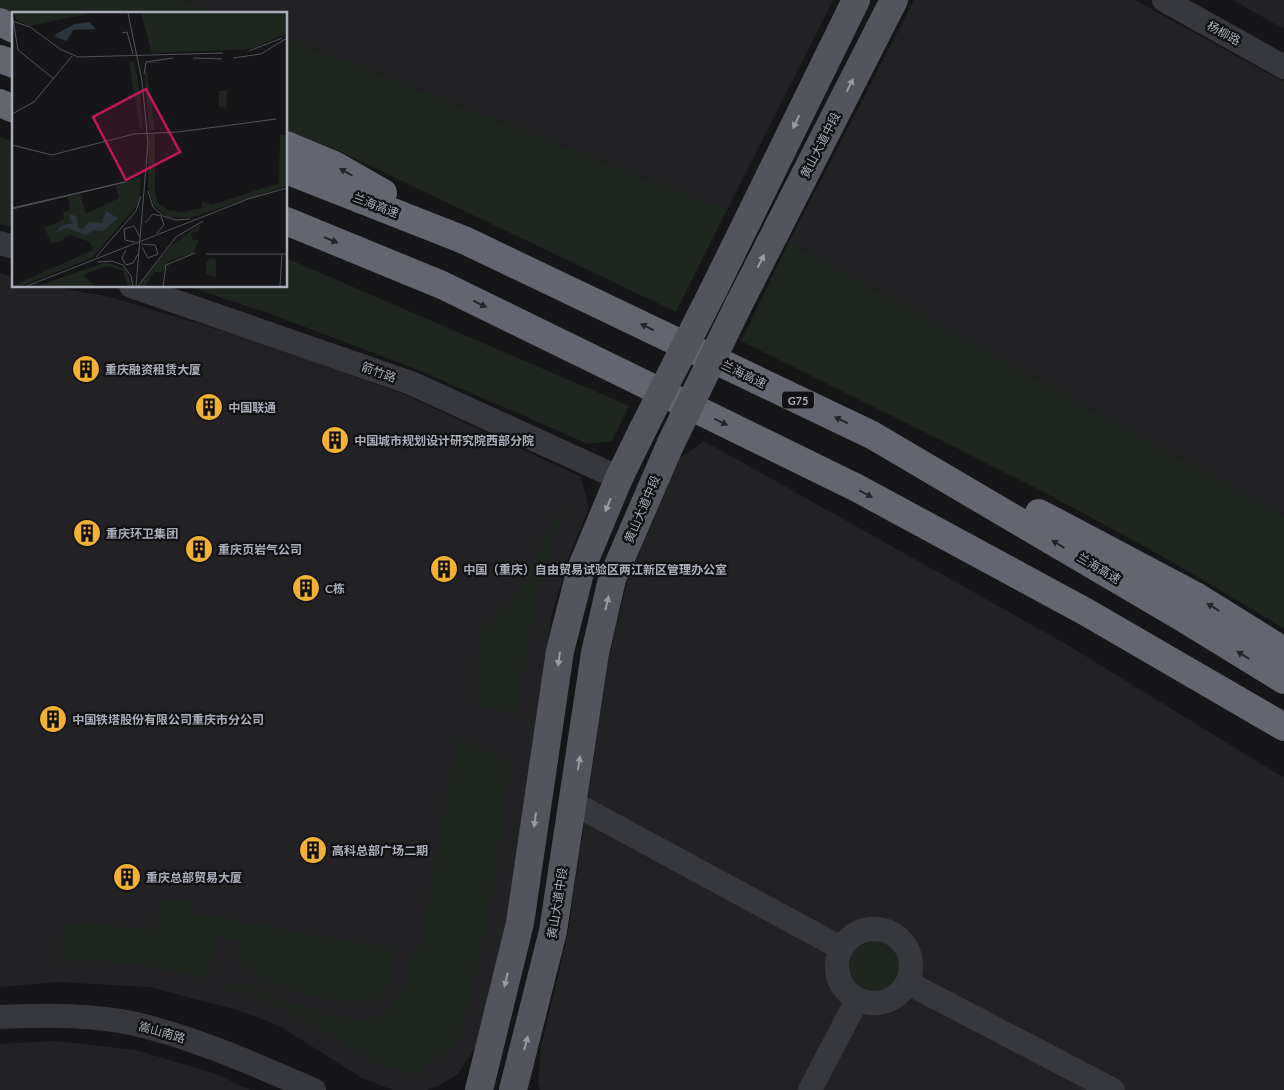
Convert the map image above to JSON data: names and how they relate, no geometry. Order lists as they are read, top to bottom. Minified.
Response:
{"streets":{"highway":["兰海高速","G75"],"main road":["黄山大道中段"],"street":["杨柳路","箭竹路","嵩山南路"]},"places":{"building":["重庆融资租赁大厦","中国联通","中国城市规划设计研究院西部分院","重庆环卫集团","重庆页岩气公司","中国（重庆）自由贸易试验区两江新区管理办公室","C栋","中国铁塔股份有限公司重庆市分公司","高科总部广场二期","重庆总部贸易大厦"]}}
